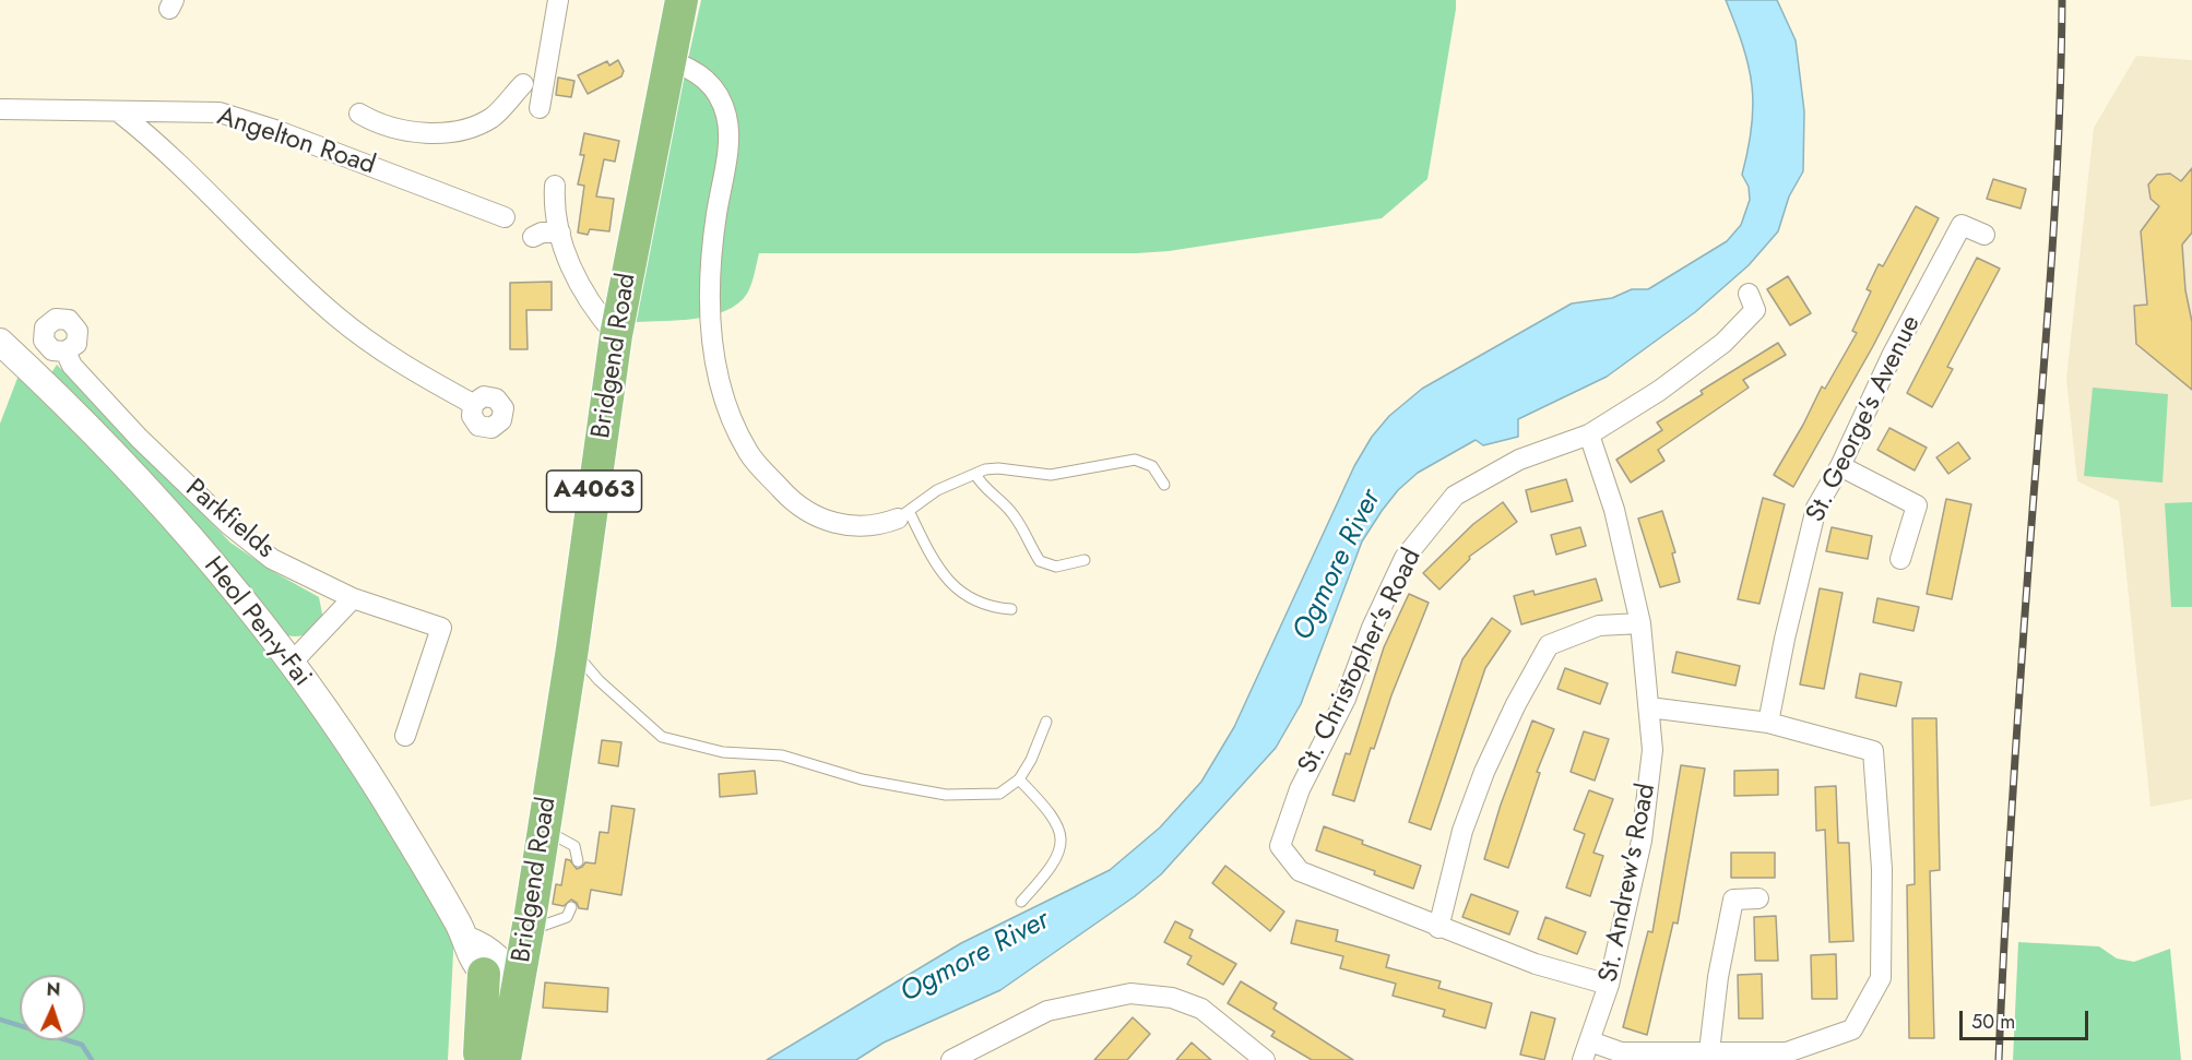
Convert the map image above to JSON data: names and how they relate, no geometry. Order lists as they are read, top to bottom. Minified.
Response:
{"streets":{"main road":["Bridgend Road","A4063"],"street":["Angelton Road","St. George's Avenue","Parkfields","Heol Pen-y-Fai","St. Christopher's Road","St. Andrew's Road"]},"crossings":[["Bridgend Road","A4063"],["Bridgend Road","Heol Pen-y-Fai"],["A4063","Heol Pen-y-Fai"],["St. Christopher's Road","St. Andrew's Road"]],"water":["Ogmore River"],"scale_bar":"50 m","north":"top"}
